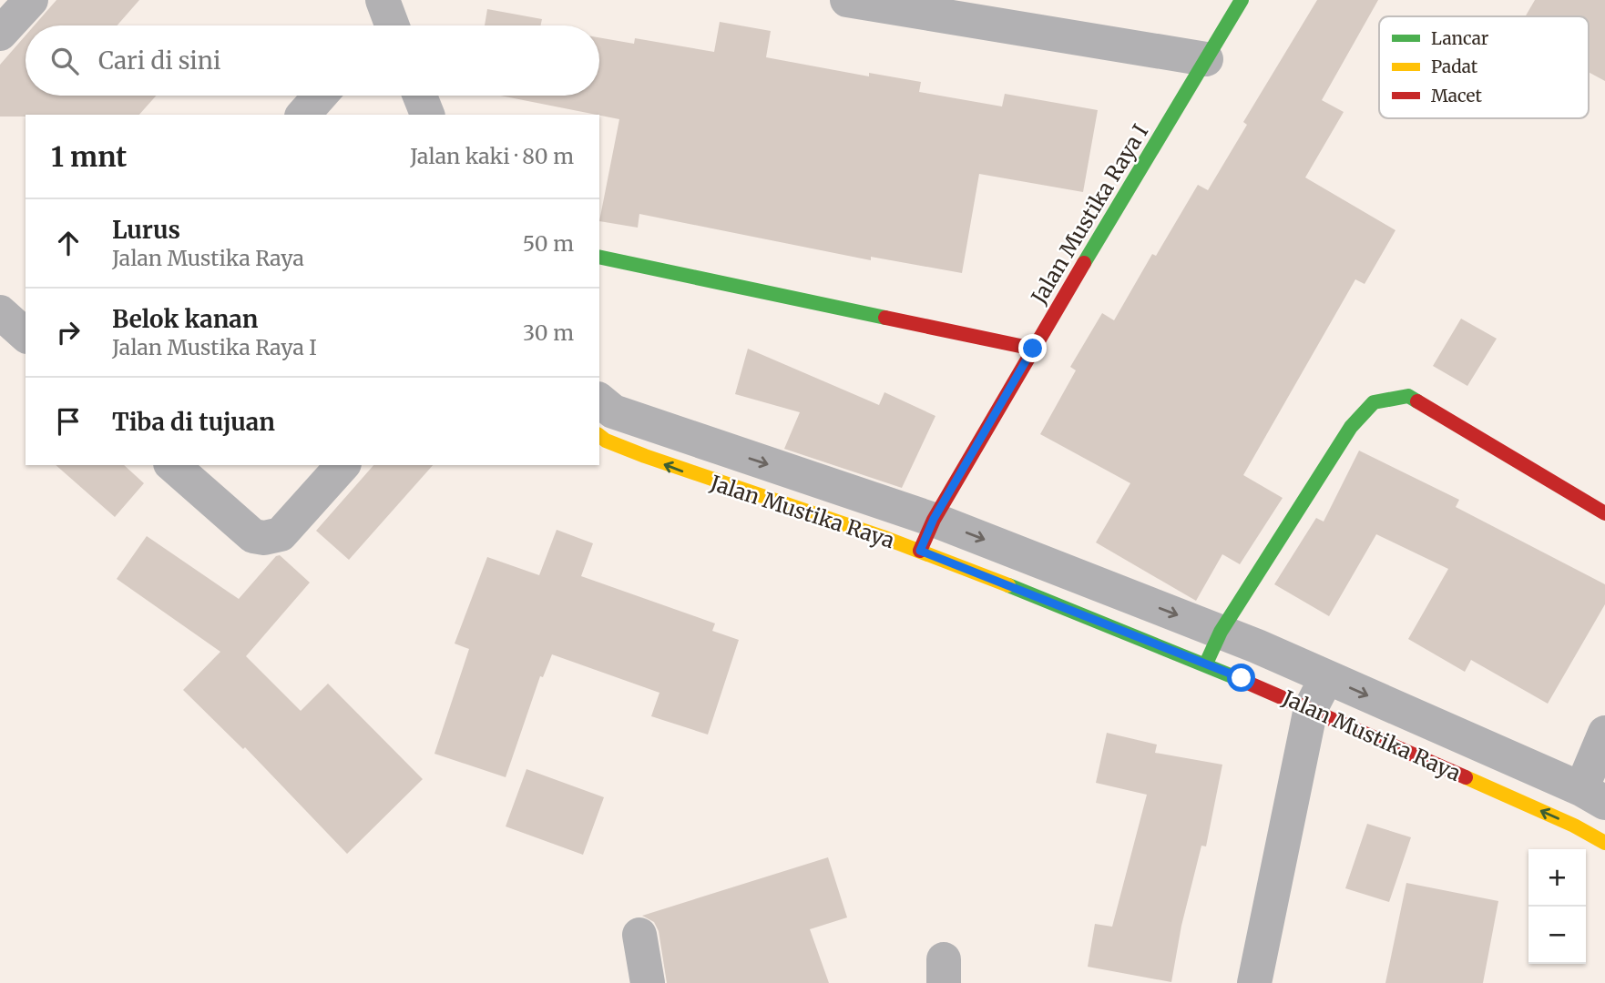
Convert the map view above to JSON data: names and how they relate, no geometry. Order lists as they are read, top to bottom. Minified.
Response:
{"streets":{"street":["Jalan Mustika Raya I","Jalan Mustika Raya"]},"crossings":[["Jalan Mustika Raya I","Jalan Mustika Raya"]],"legend":["Lancar","Padat","Macet"],"page":{"search":"Cari di sini","heading":["1 mnt","Jalan kaki · 80 m"],"list":[["Lurus","Jalan Mustika Raya","50 m"],["Belok kanan","Jalan Mustika Raya I","30 m"],"Tiba di tujuan"],"map_buttons":["+","−"]}}
